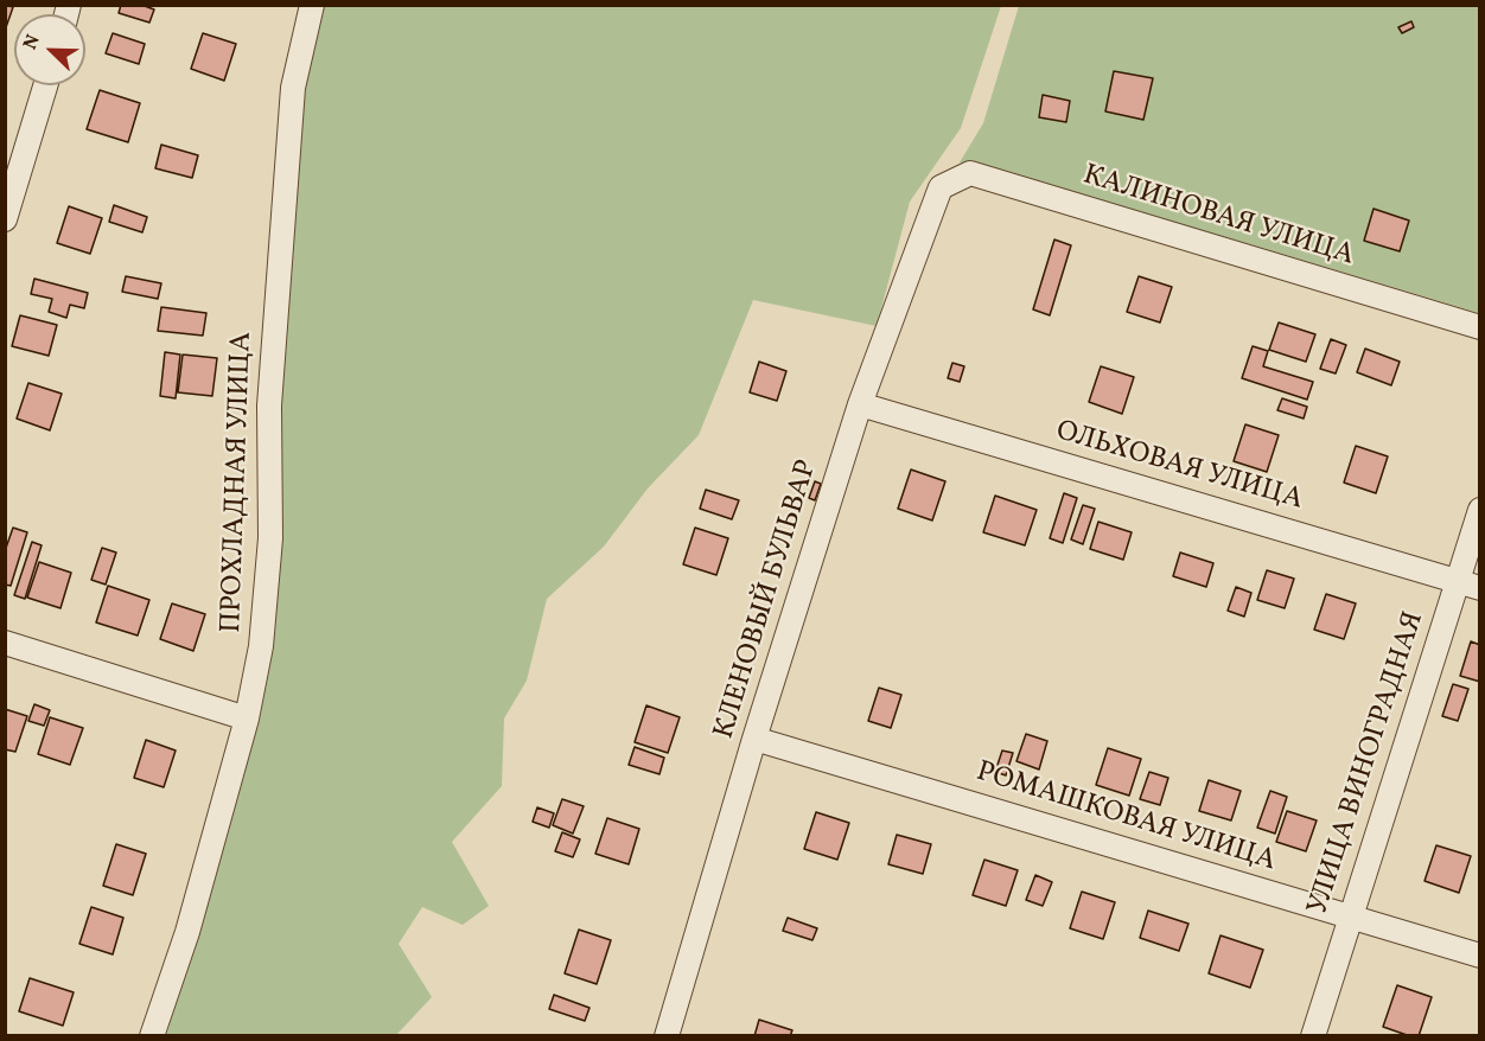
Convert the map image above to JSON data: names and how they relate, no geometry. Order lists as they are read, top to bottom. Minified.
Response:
{"streets":{"street":["КАЛИНОВАЯ УЛИЦА","ОЛЬХОВАЯ УЛИЦА","ПРОХЛАДНАЯ УЛИЦА","КЛЕНОВЫЙ БУЛЬВАР","УЛИЦА ВИНОГРАДНАЯ","РОМАШКОВАЯ УЛИЦА"]},"crossings":[["КАЛИНОВАЯ УЛИЦА","КЛЕНОВЫЙ БУЛЬВАР"],["ОЛЬХОВАЯ УЛИЦА","КЛЕНОВЫЙ БУЛЬВАР"],["ОЛЬХОВАЯ УЛИЦА","УЛИЦА ВИНОГРАДНАЯ"],["КЛЕНОВЫЙ БУЛЬВАР","РОМАШКОВАЯ УЛИЦА"],["УЛИЦА ВИНОГРАДНАЯ","РОМАШКОВАЯ УЛИЦА"]],"north":"top left"}
